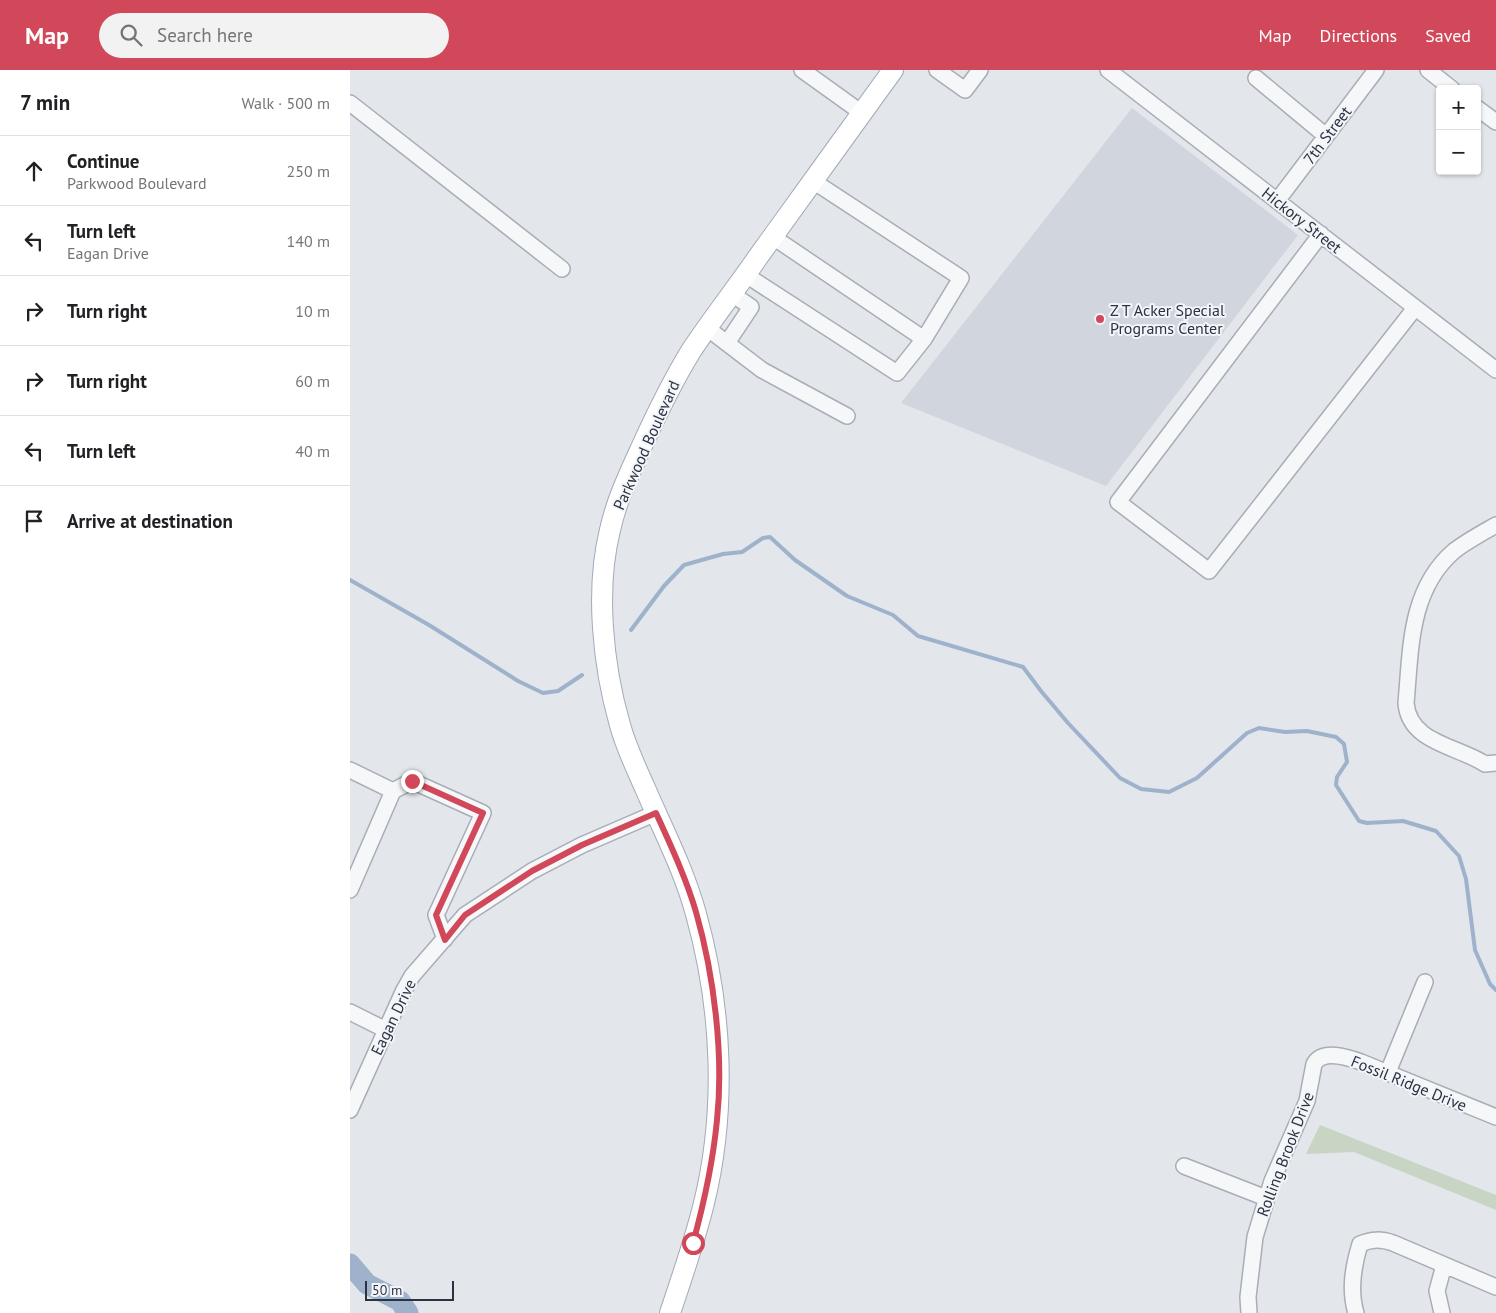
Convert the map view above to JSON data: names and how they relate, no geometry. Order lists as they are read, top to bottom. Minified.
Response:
{"streets":{"main road":["Parkwood Boulevard"],"street":["7th Street","Hickory Street","Eagan Drive","Fossil Ridge Drive","Rolling Brook Drive"]},"crossings":[["7th Street","Hickory Street"],["Parkwood Boulevard","Eagan Drive"],["Fossil Ridge Drive","Rolling Brook Drive"]],"places":["Z T Acker Special Programs Center"],"scale_bar":"50 m","page":{"header":"Map","search":"Search here","nav":["Map","Directions","Saved"],"heading":["7 min","Walk · 500 m"],"map_buttons":["+","−"],"list":[["Continue","Parkwood Boulevard","250 m"],["Turn left","Eagan Drive","140 m"],["Turn right","10 m"],["Turn right","60 m"],["Turn left","40 m"],"Arrive at destination"],"scale":"50 m"}}
